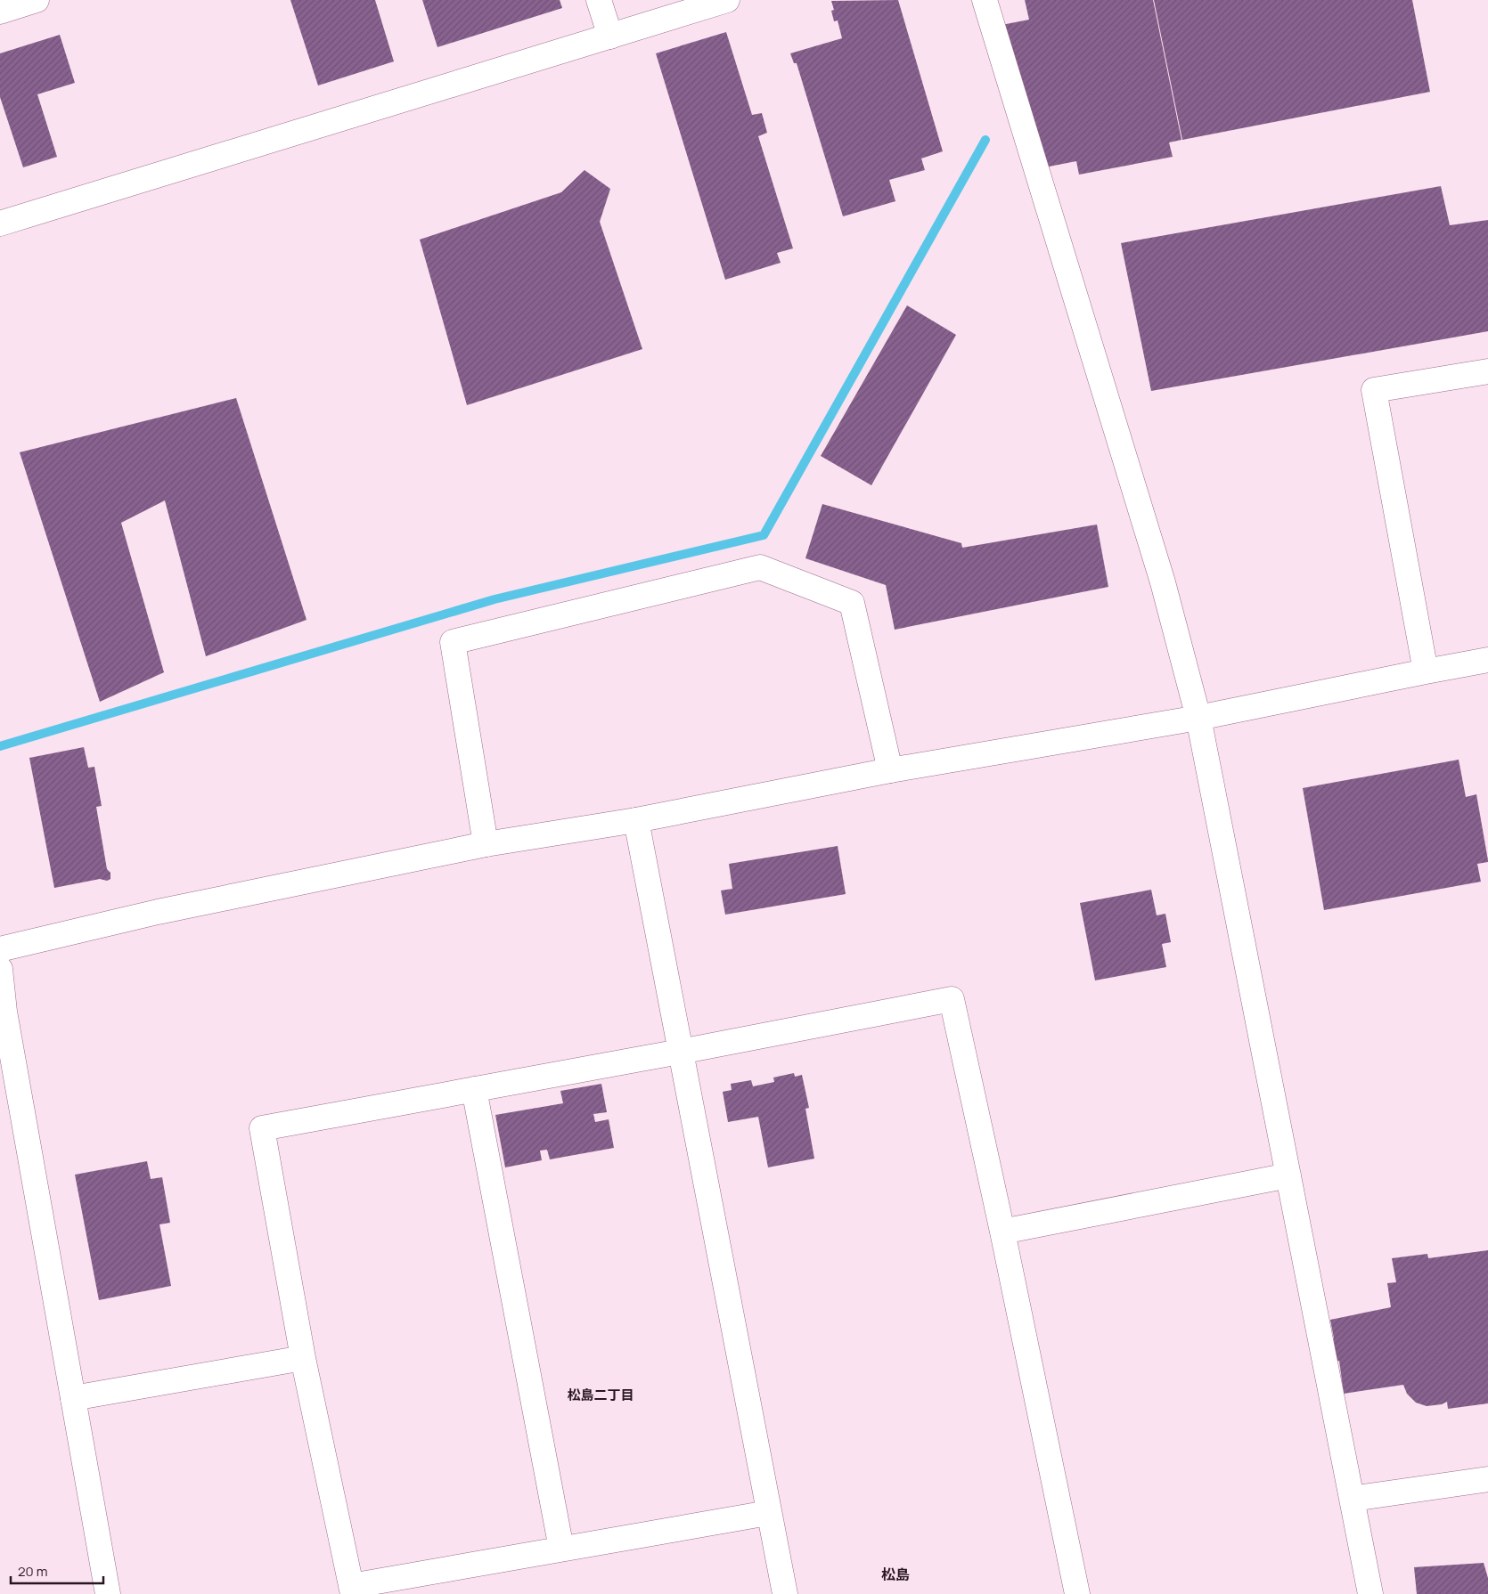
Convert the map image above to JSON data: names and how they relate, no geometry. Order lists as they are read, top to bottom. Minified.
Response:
{"districts":["松島二丁目","松島"],"scale_bar":"20 m"}
